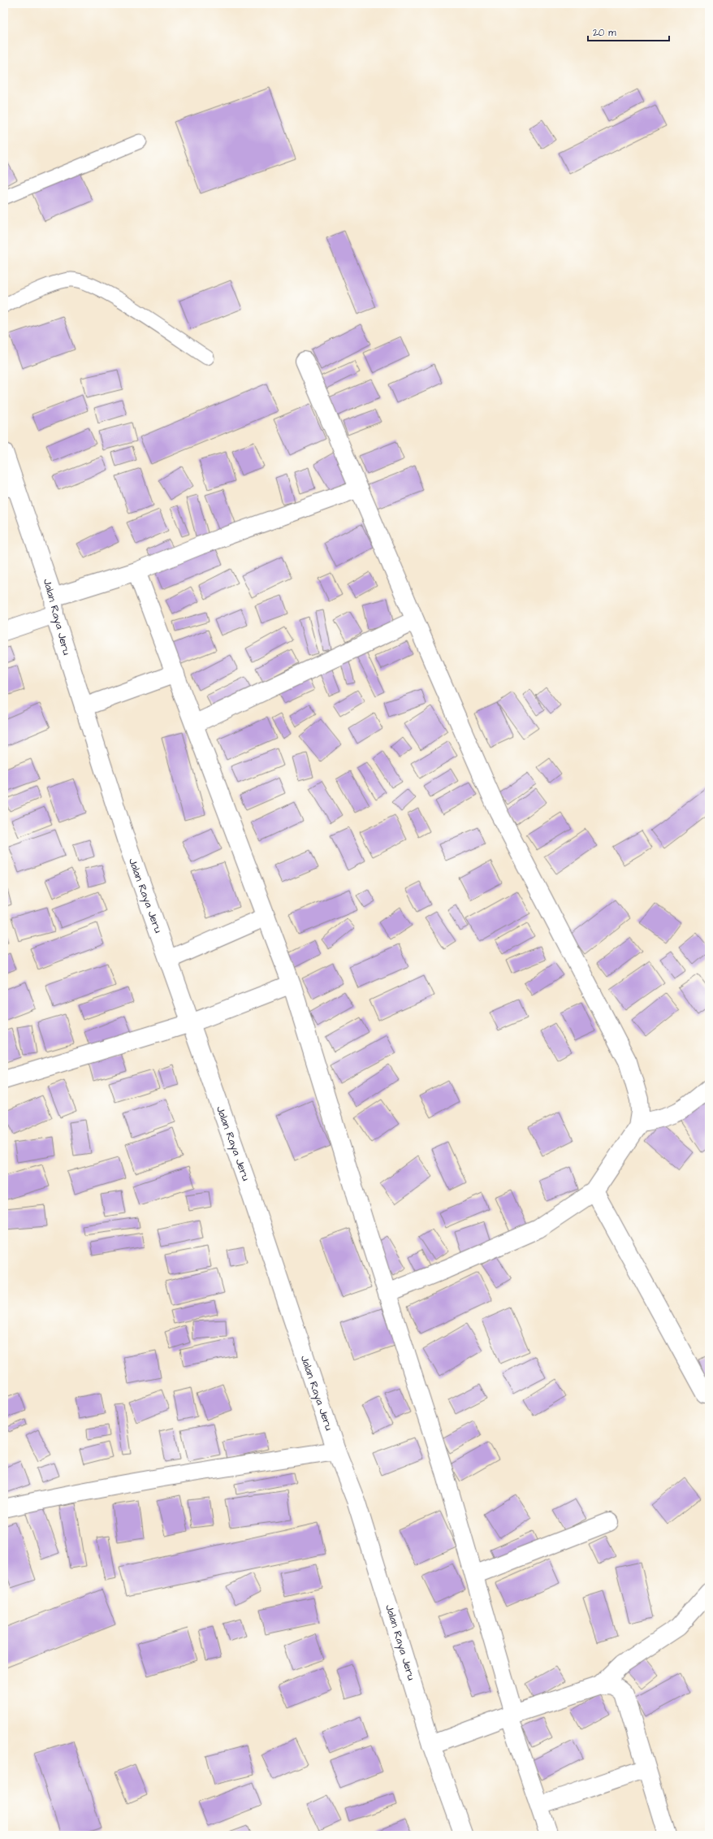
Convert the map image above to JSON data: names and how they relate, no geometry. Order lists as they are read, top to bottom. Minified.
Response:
{"streets":{"street":["Jalan Raya Jeru"]},"scale_bar":"20 m"}
